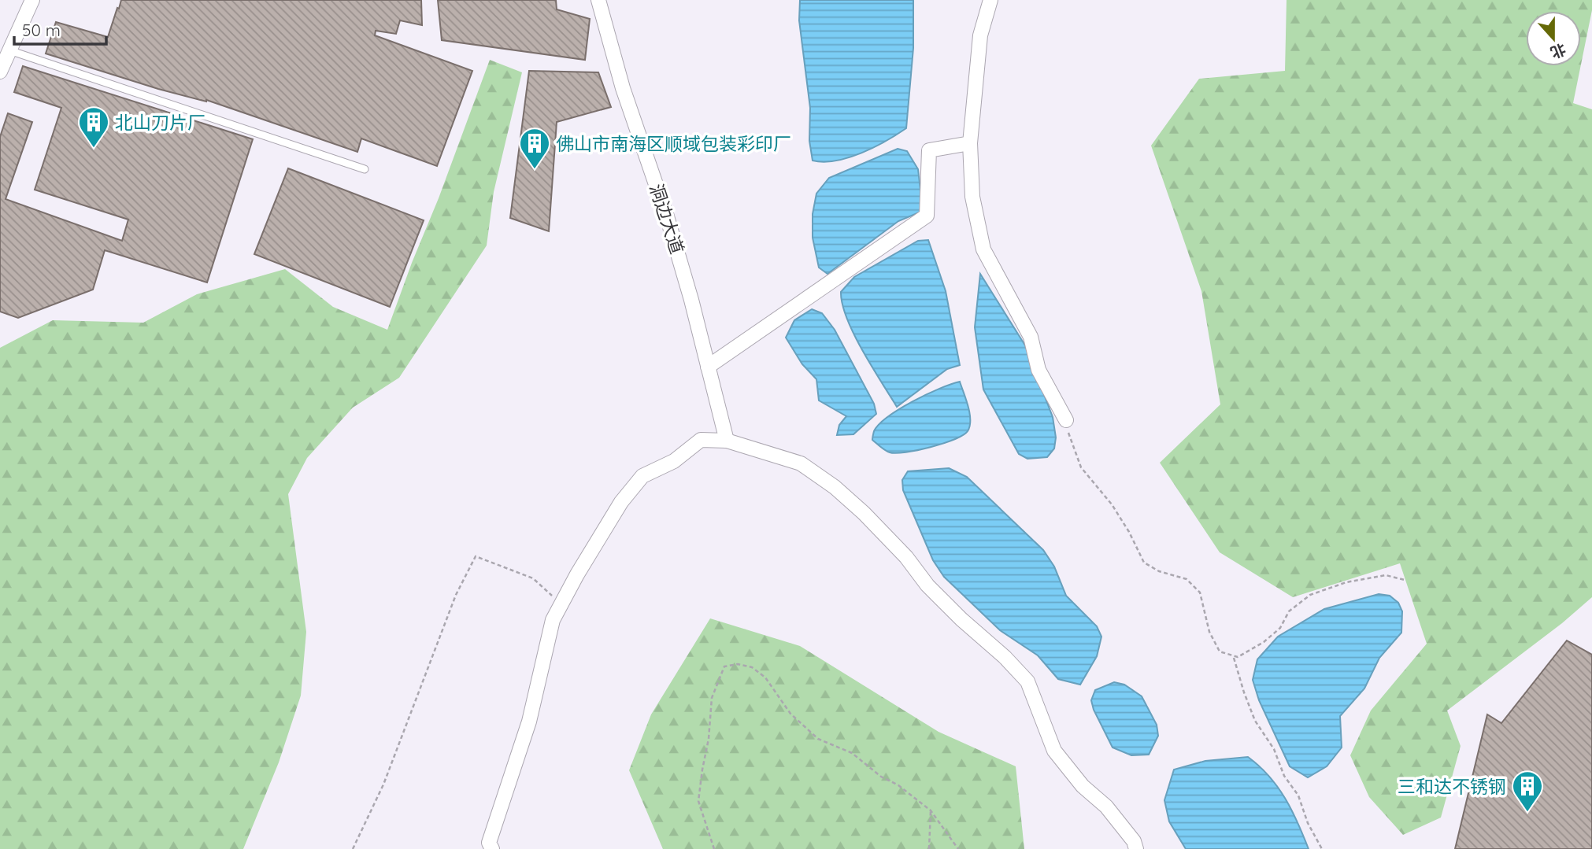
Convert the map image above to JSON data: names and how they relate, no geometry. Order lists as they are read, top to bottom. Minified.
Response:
{"streets":{"street":["洞边大道"]},"places":{"building":["北山刀片厂","佛山市南海区顺域包装彩印厂","三和达不锈钢"]},"scale_bar":"50 m","north":"bottom"}
